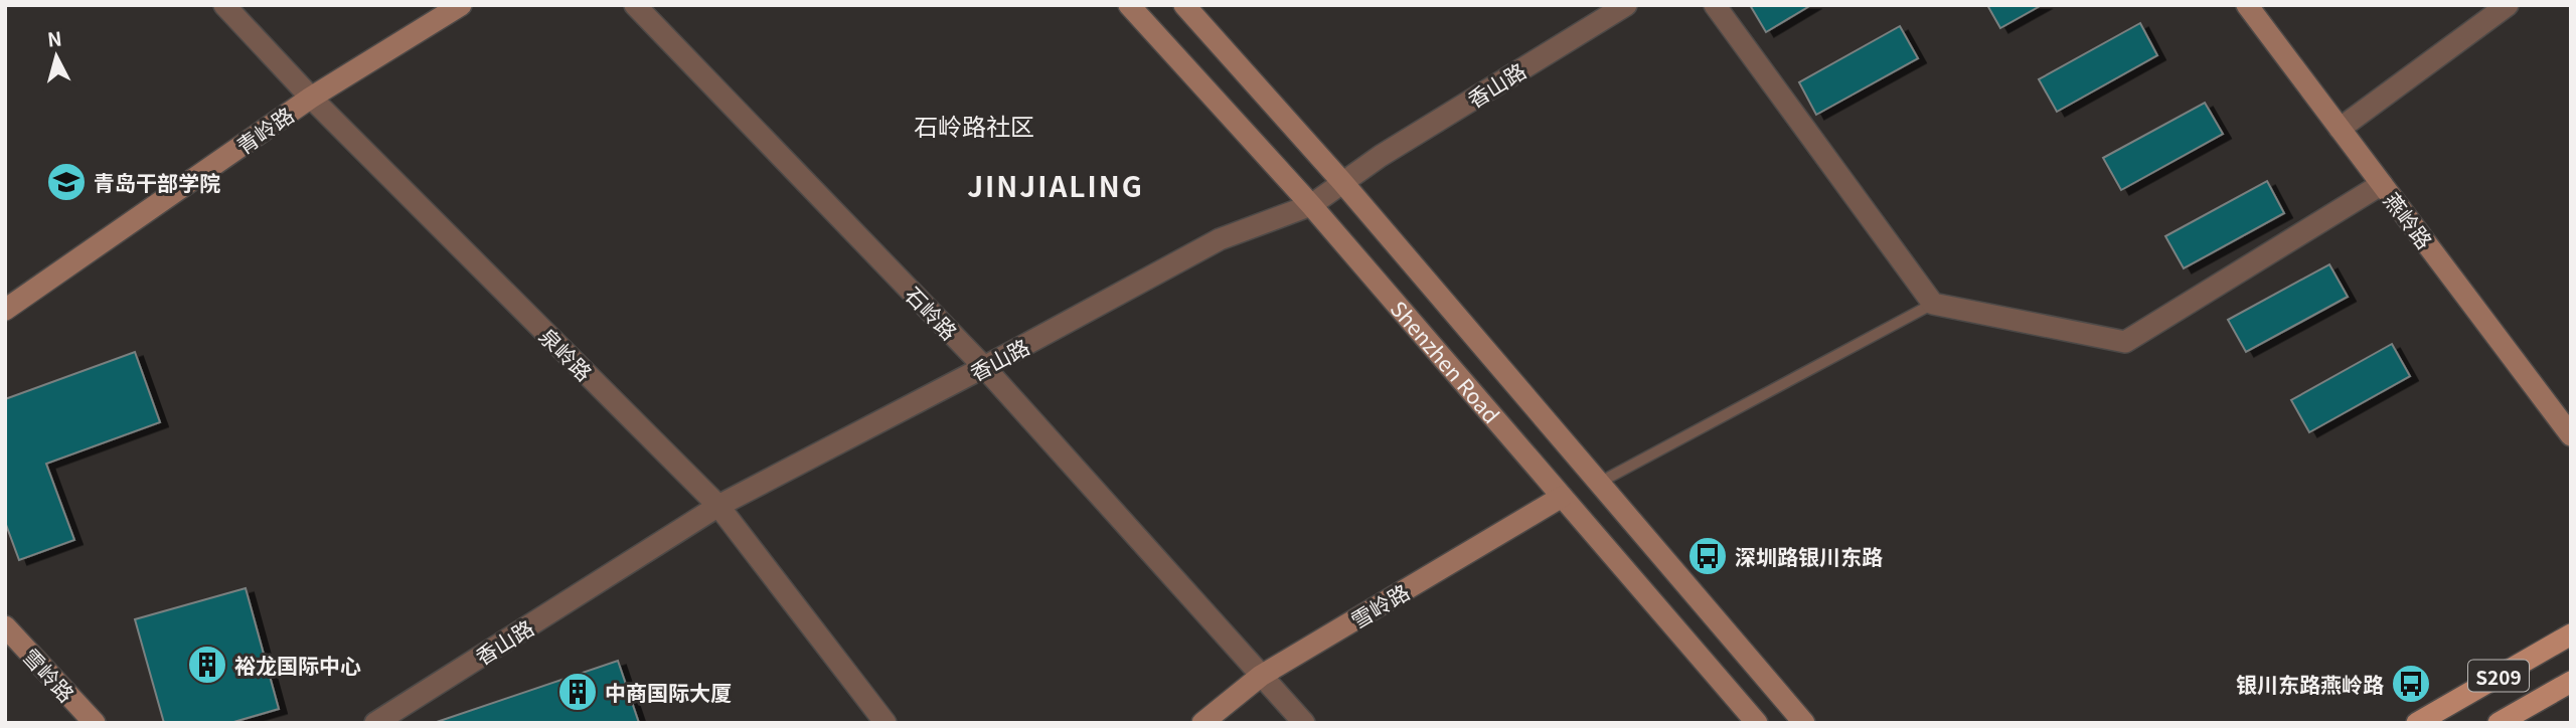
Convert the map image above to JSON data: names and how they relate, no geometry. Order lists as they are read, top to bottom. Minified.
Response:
{"streets":{"main road":["青岭路","燕岭路","Shenzhen Road","雪岭路","S209"],"street":["香山路","石岭路","泉岭路"]},"crossings":[["香山路","石岭路"],["香山路","泉岭路"],["香山路","Shenzhen Road"],["青岭路","泉岭路"],["石岭路","雪岭路"],["Shenzhen Road","雪岭路"]],"districts":["石岭路社区","JINJIALING"],"places":{"school or university":["青岛干部学院"],"bus stop":["深圳路银川东路","银川东路燕岭路"],"building":["裕龙国际中心","中商国际大厦"]},"north":"top"}
